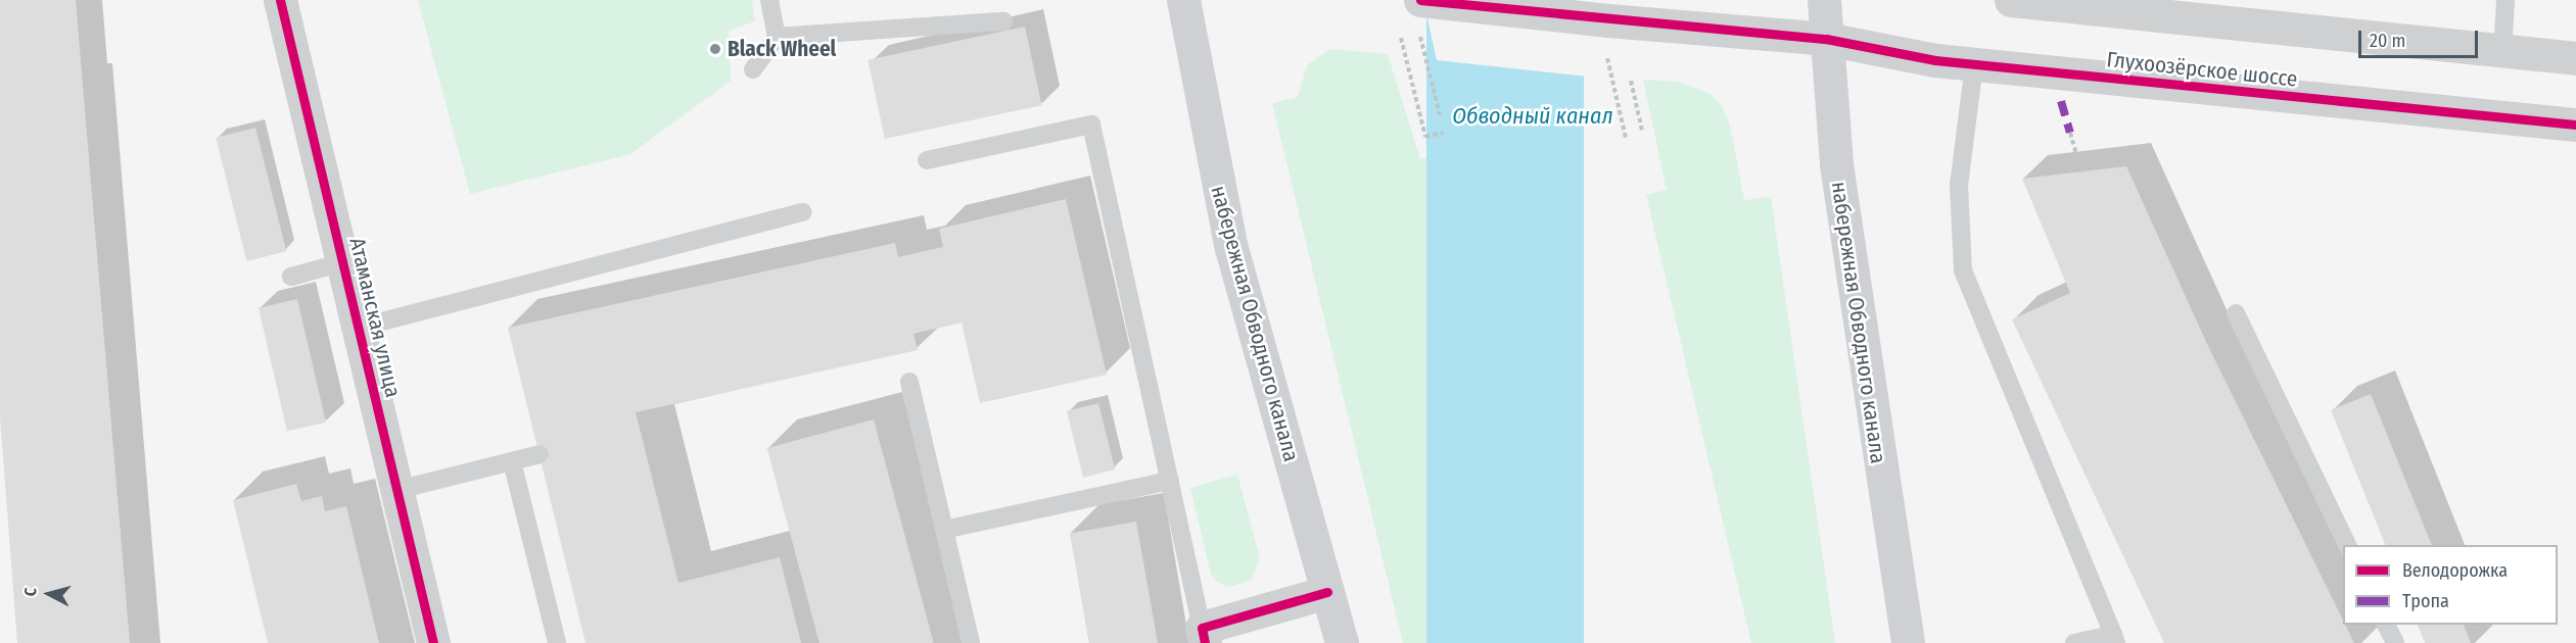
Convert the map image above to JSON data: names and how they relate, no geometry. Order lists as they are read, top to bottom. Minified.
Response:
{"streets":{"main road":["набережная Обводного канала"],"street":["Глухоозёрское шоссе","Атаманская улица"]},"crossings":[["Глухоозёрское шоссе","набережная Обводного канала"]],"water":["Обводный канал"],"places":["Black Wheel"],"legend":["Велодорожка","Тропа"],"scale_bar":"20 m","north":"left"}
